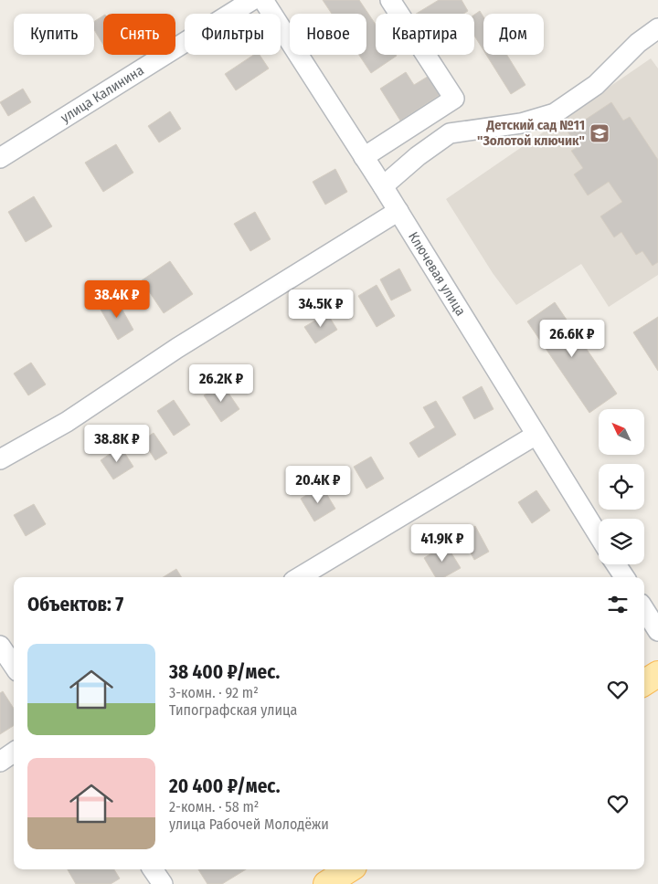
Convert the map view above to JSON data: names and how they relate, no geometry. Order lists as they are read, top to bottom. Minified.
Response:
{"streets":{"street":["улица Калинина","Ключевая улица"]},"places":{"school or university":["Детский сад №11 \"Золотой ключик\""]},"north":"top left","page":{"chip":["Купить","Снять","Фильтры","Новое","Квартира","Дом"],"price":["38.4K ₽","34.5K ₽","26.6K ₽","26.2K ₽","38.8K ₽","20.4K ₽","41.9K ₽"],"heading":"Объектов: 7","list":[{"name":"38 400 ₽/мес.","note":"3-комн. · 92 m² · Типографская улица"},{"name":"20 400 ₽/мес.","note":"2-комн. · 58 m² · улица Рабочей Молодёжи"}]}}
